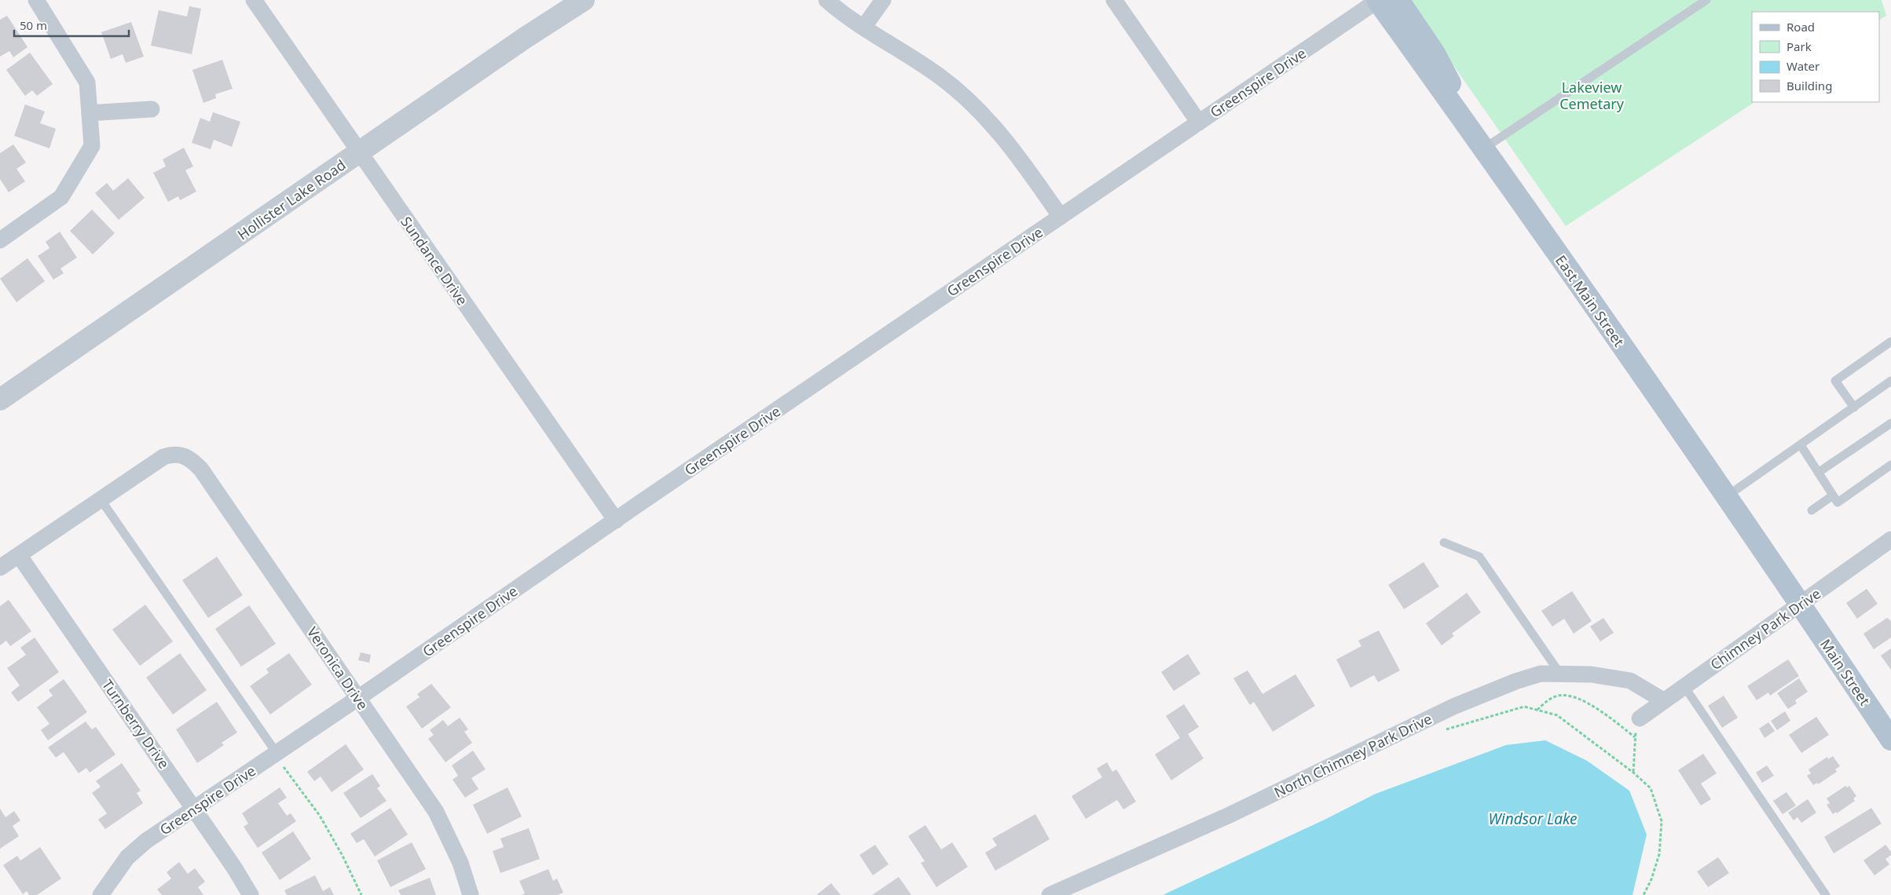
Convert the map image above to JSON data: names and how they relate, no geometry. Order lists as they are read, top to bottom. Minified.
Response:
{"streets":{"main road":["East Main Street","Main Street"],"street":["Greenspire Drive","Hollister Lake Road","Sundance Drive","Chimney Park Drive","Veronica Drive","Turnberry Drive","North Chimney Park Drive"]},"crossings":[["Greenspire Drive","Sundance Drive"],["Greenspire Drive","East Main Street"],["Greenspire Drive","Veronica Drive"],["Greenspire Drive","Turnberry Drive"],["Hollister Lake Road","Sundance Drive"],["East Main Street","Chimney Park Drive"],["East Main Street","Main Street"],["Chimney Park Drive","Main Street"],["Chimney Park Drive","North Chimney Park Drive"]],"water":["Windsor Lake"],"parks":["Lakeview Cemetary"],"legend":["Road","Park","Water","Building"],"scale_bar":"50 m"}
